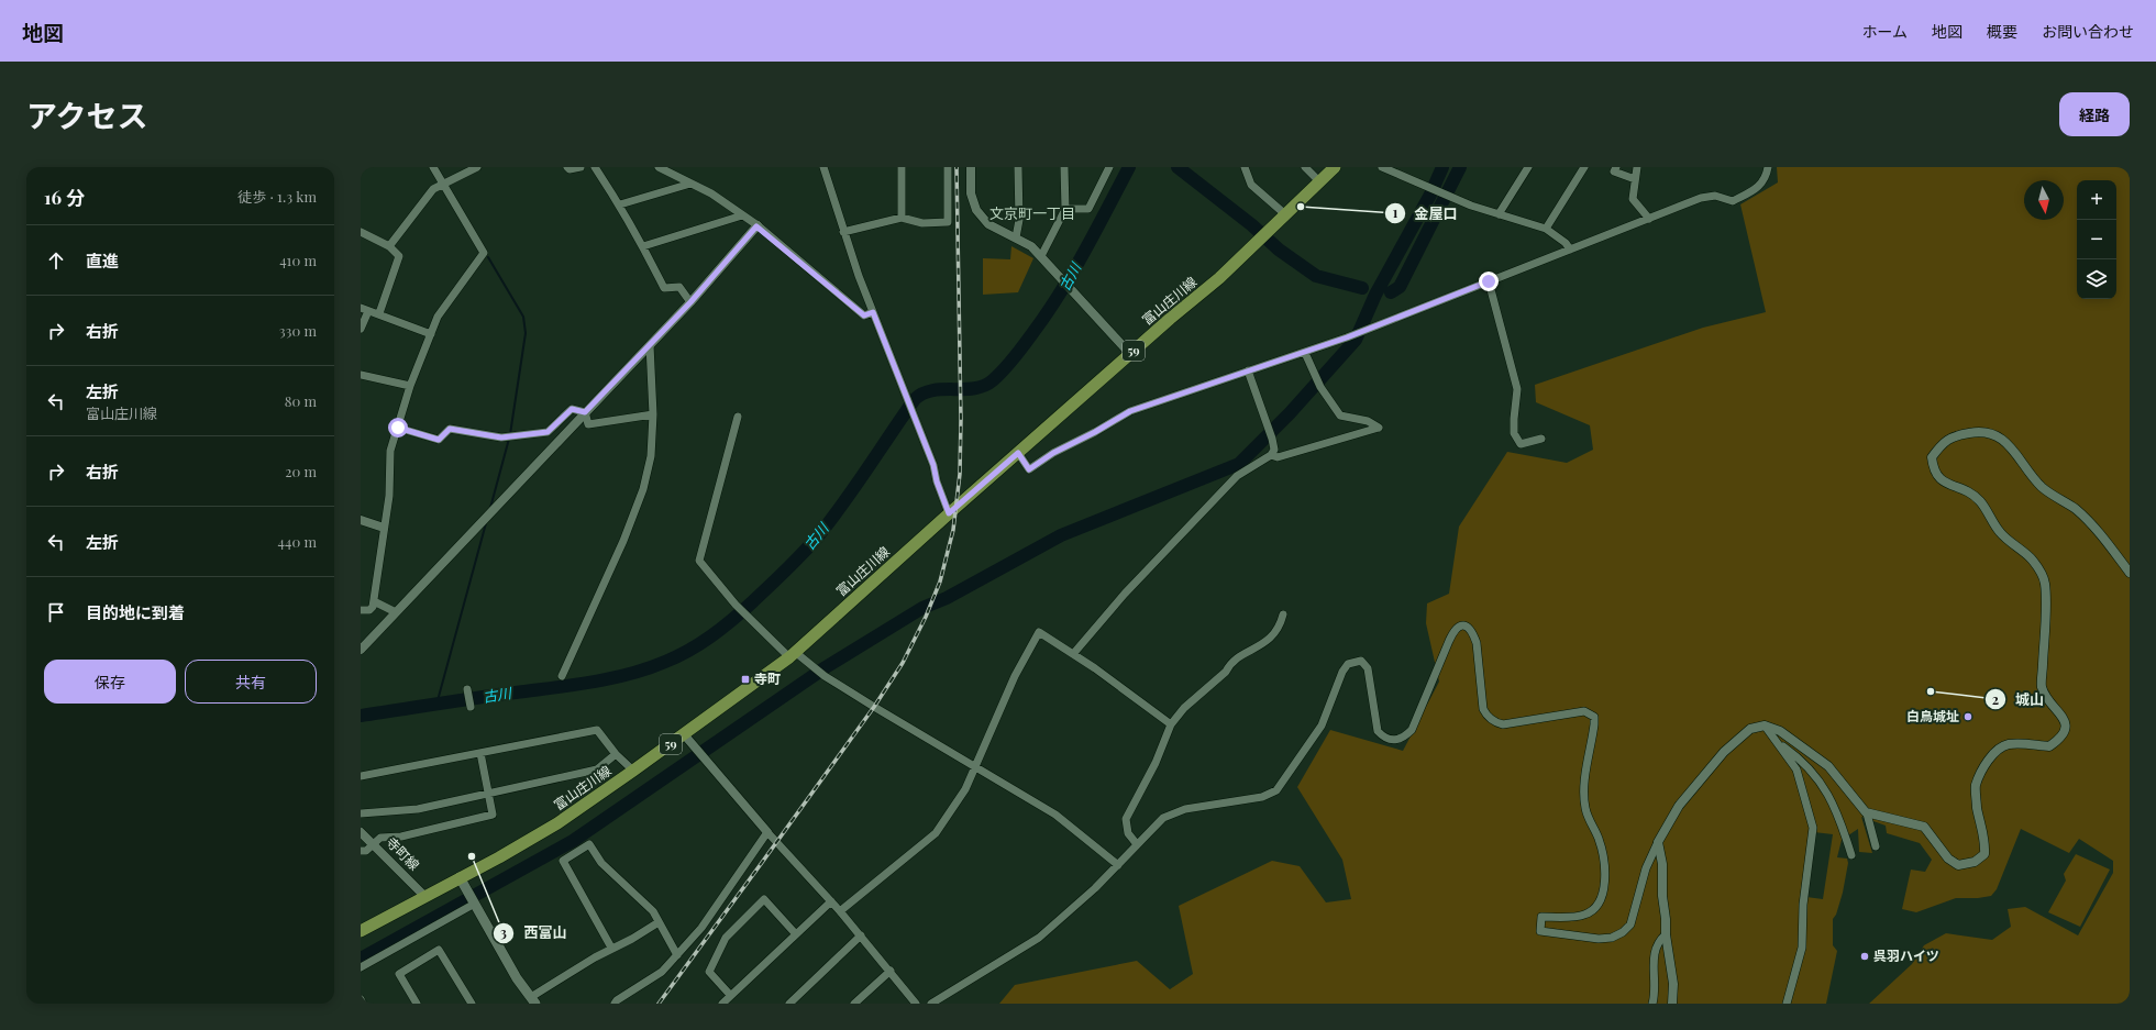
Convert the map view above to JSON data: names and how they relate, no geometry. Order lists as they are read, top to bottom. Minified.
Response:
{"streets":{"main road":["富山庄川線","59"],"street":["寺町線"]},"crossings":[["富山庄川線","寺町線"]],"districts":["文京町一丁目"],"water":["古川"],"places":{"other":["金屋口","城山","白鳥城址","西富山","呉羽ハイツ"],"transit":["寺町"]},"north":"bottom","page":{"header":"地図","nav":["ホーム","地図","概要","お問い合わせ"],"title":"アクセス","buttons":["経路",["保存","共有"]],"heading":["16 分","徒歩 · 1.3 km"],"map_buttons":["+","−"],"list":[["直進","410 m"],["右折","330 m"],["左折","富山庄川線","80 m"],["右折","20 m"],["左折","440 m"],"目的地に到着"]}}
